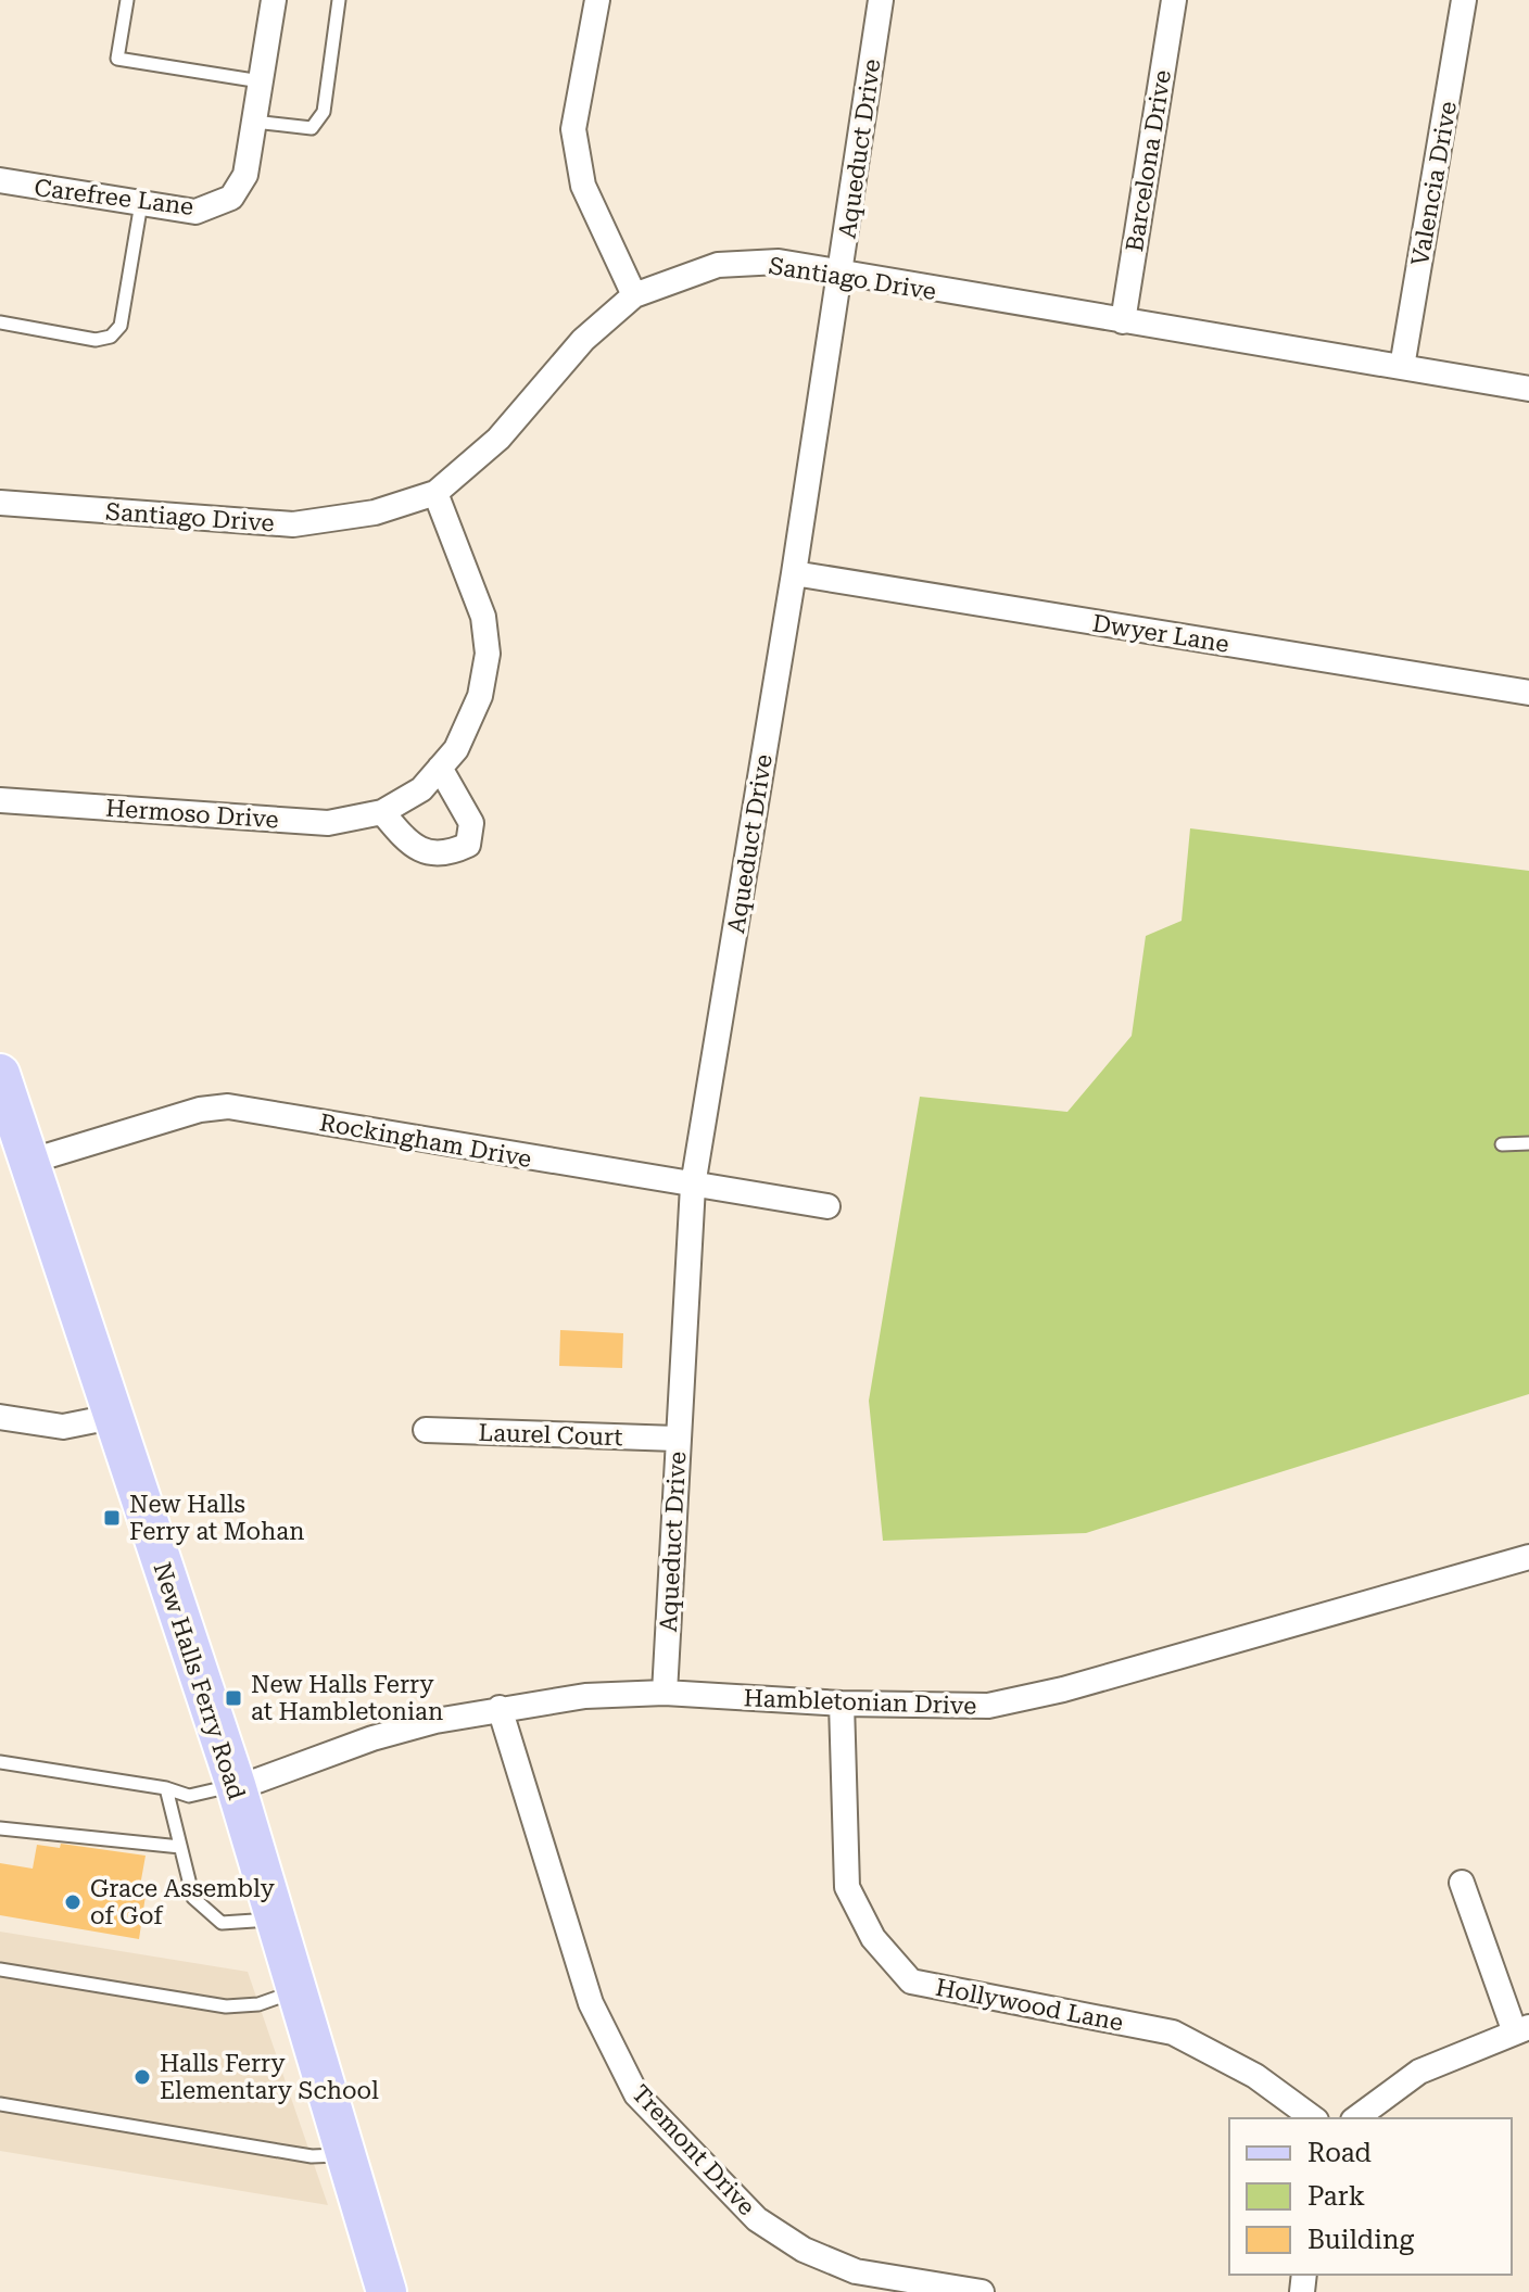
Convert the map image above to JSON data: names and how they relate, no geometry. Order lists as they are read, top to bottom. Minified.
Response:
{"streets":{"main road":["New Halls Ferry Road"],"street":["Aqueduct Drive","Barcelona Drive","Valencia Drive","Carefree Lane","Santiago Drive","Dwyer Lane","Hermoso Drive","Rockingham Drive","Laurel Court","Hambletonian Drive","Hollywood Lane","Tremont Drive"]},"crossings":[["Aqueduct Drive","Santiago Drive"],["Aqueduct Drive","Dwyer Lane"],["Aqueduct Drive","Rockingham Drive"],["Aqueduct Drive","Laurel Court"],["Aqueduct Drive","Hambletonian Drive"],["Barcelona Drive","Santiago Drive"],["Valencia Drive","Santiago Drive"],["Santiago Drive","Hermoso Drive"],["Rockingham Drive","New Halls Ferry Road"],["New Halls Ferry Road","Hambletonian Drive"],["Hambletonian Drive","Hollywood Lane"],["Hambletonian Drive","Tremont Drive"]],"places":{"transit":["New Halls Ferry at Mohan","New Halls Ferry at Hambletonian"],"other":["Grace Assembly of Gof","Halls Ferry Elementary School"]},"legend":["Road","Park","Building"]}
